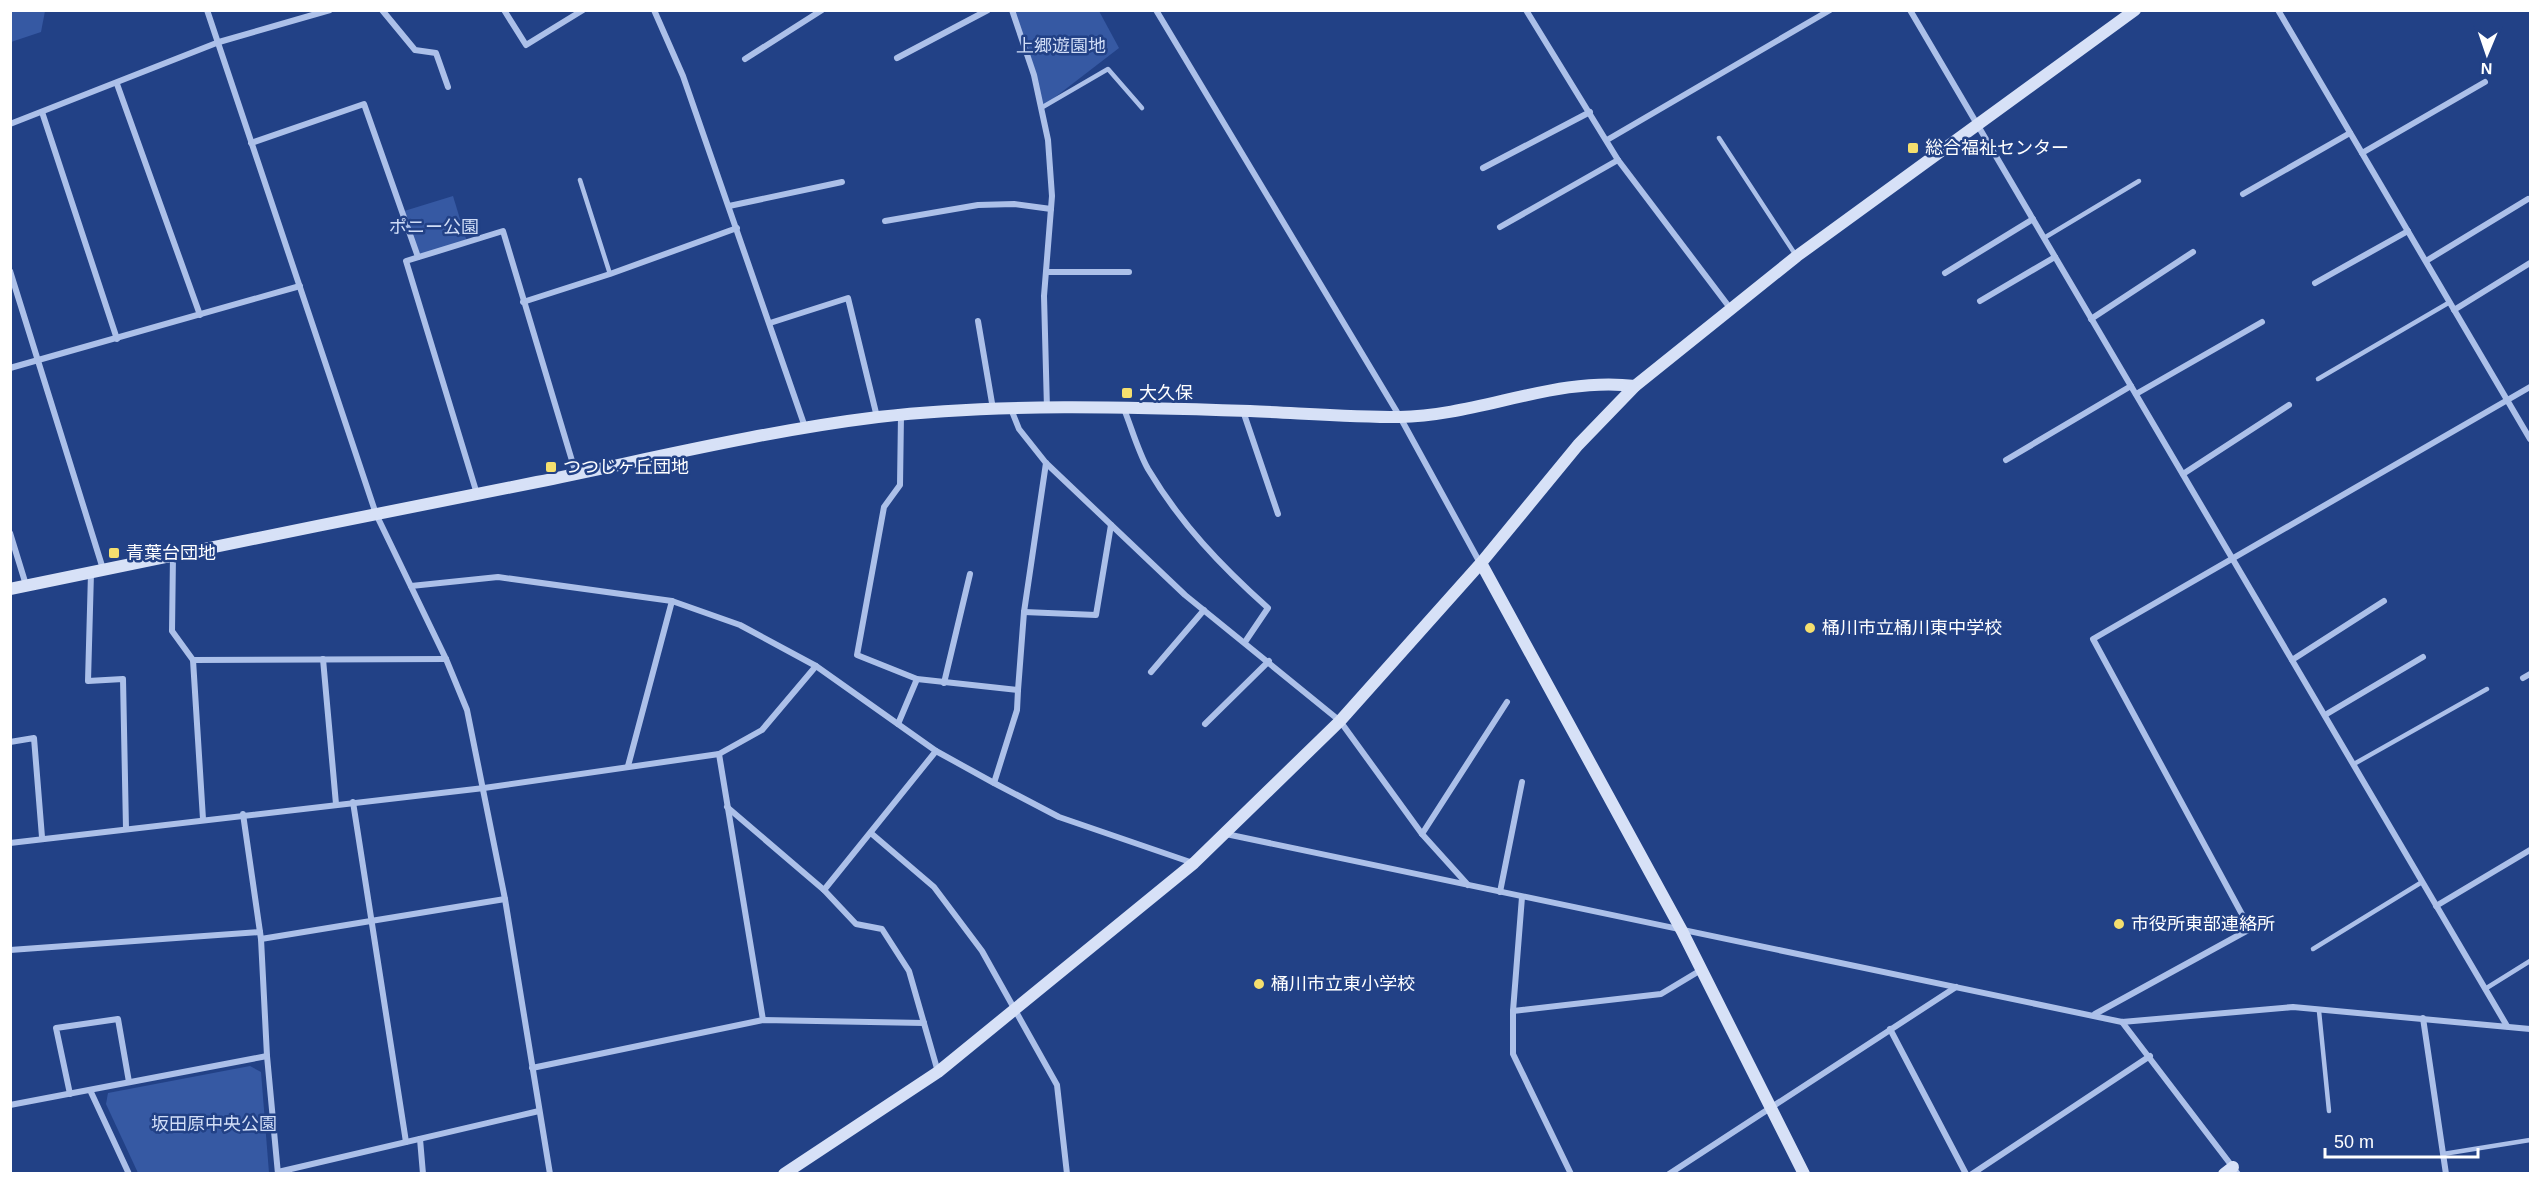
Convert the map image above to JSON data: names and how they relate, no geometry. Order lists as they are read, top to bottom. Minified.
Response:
{"parks":["上郷遊園地","ポニー公園","坂田原中央公園"],"places":{"transit":["総合福祉センター","大久保","つつじヶ丘団地","青葉台団地"],"other":["桶川市立桶川東中学校","市役所東部連絡所","桶川市立東小学校"]},"scale_bar":"50 m","north":"bottom"}
